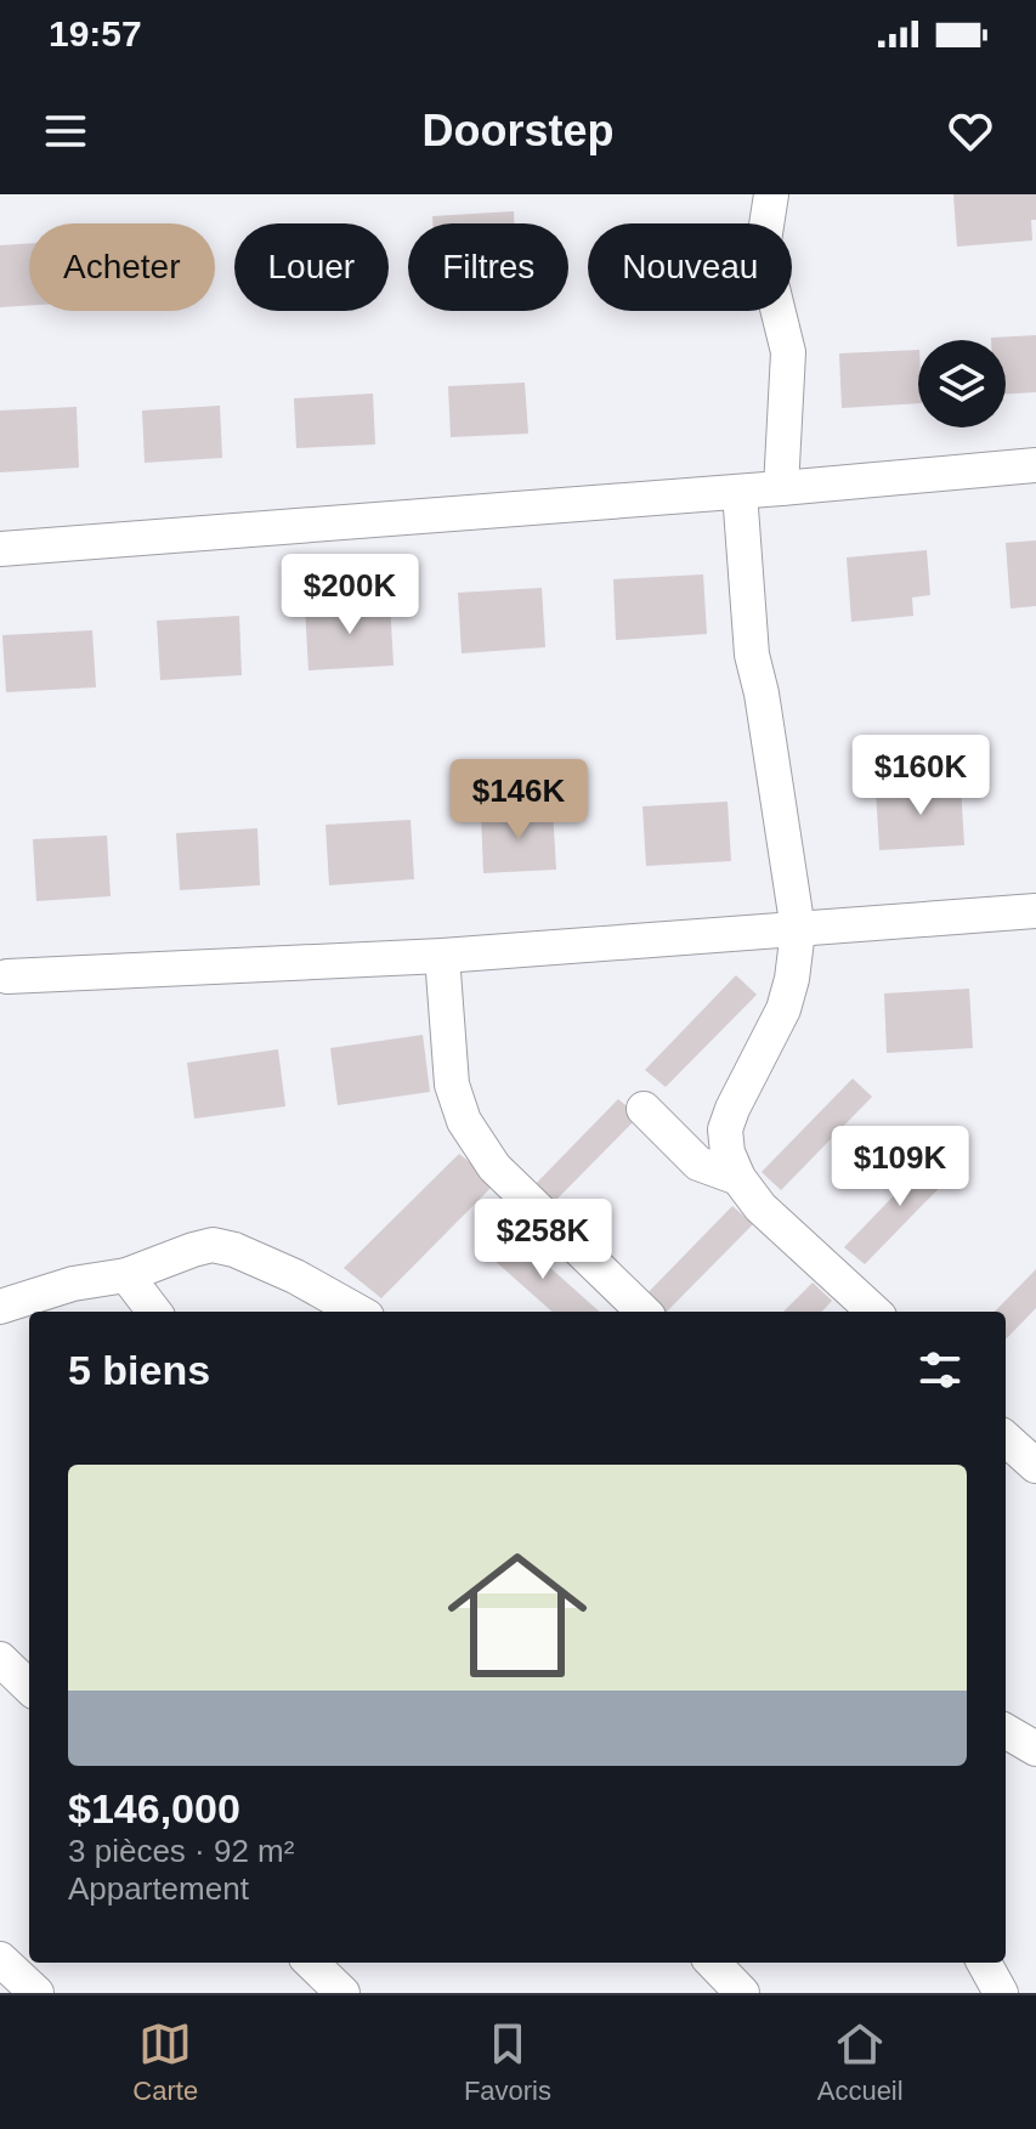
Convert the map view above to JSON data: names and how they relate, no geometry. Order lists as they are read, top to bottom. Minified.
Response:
{"page":{"status":"19:57","header":"Doorstep","chip":["Acheter","Louer","Filtres","Nouveau"],"price":["$200K","$160K","$146K","$109K","$258K"],"heading":"5 biens","list":[{"name":"$146,000","note":"3 pièces · 92 m² · Appartement"}],"tabs":["Carte","Favoris","Accueil"]}}
